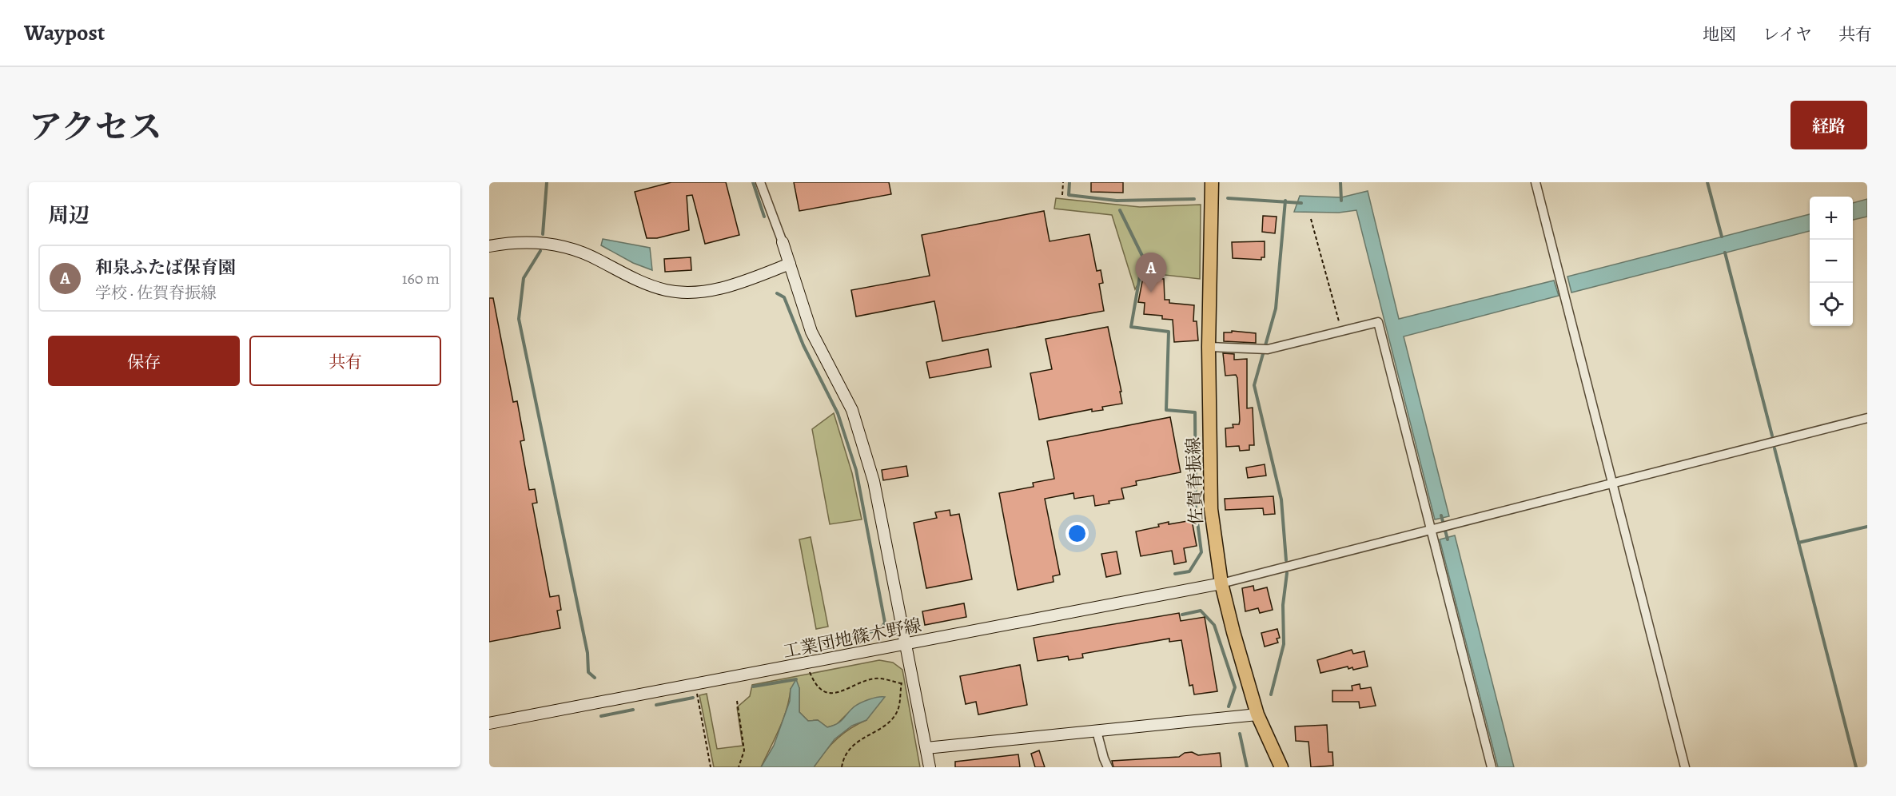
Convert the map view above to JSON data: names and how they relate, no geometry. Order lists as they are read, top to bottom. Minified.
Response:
{"streets":{"main road":["佐賀脊振線"],"street":["工業団地篠木野線"]},"crossings":[["佐賀脊振線","工業団地篠木野線"]],"page":{"header":"Waypost","nav":["地図","レイヤ","共有"],"title":"アクセス","buttons":["経路",["保存","共有"]],"heading":"周辺","map_buttons":["+","−"],"list":[{"mark":"A","name":"和泉ふたば保育園","note":"学校 · 佐賀脊振線","value":"160 m"}],"pins":"A"}}
